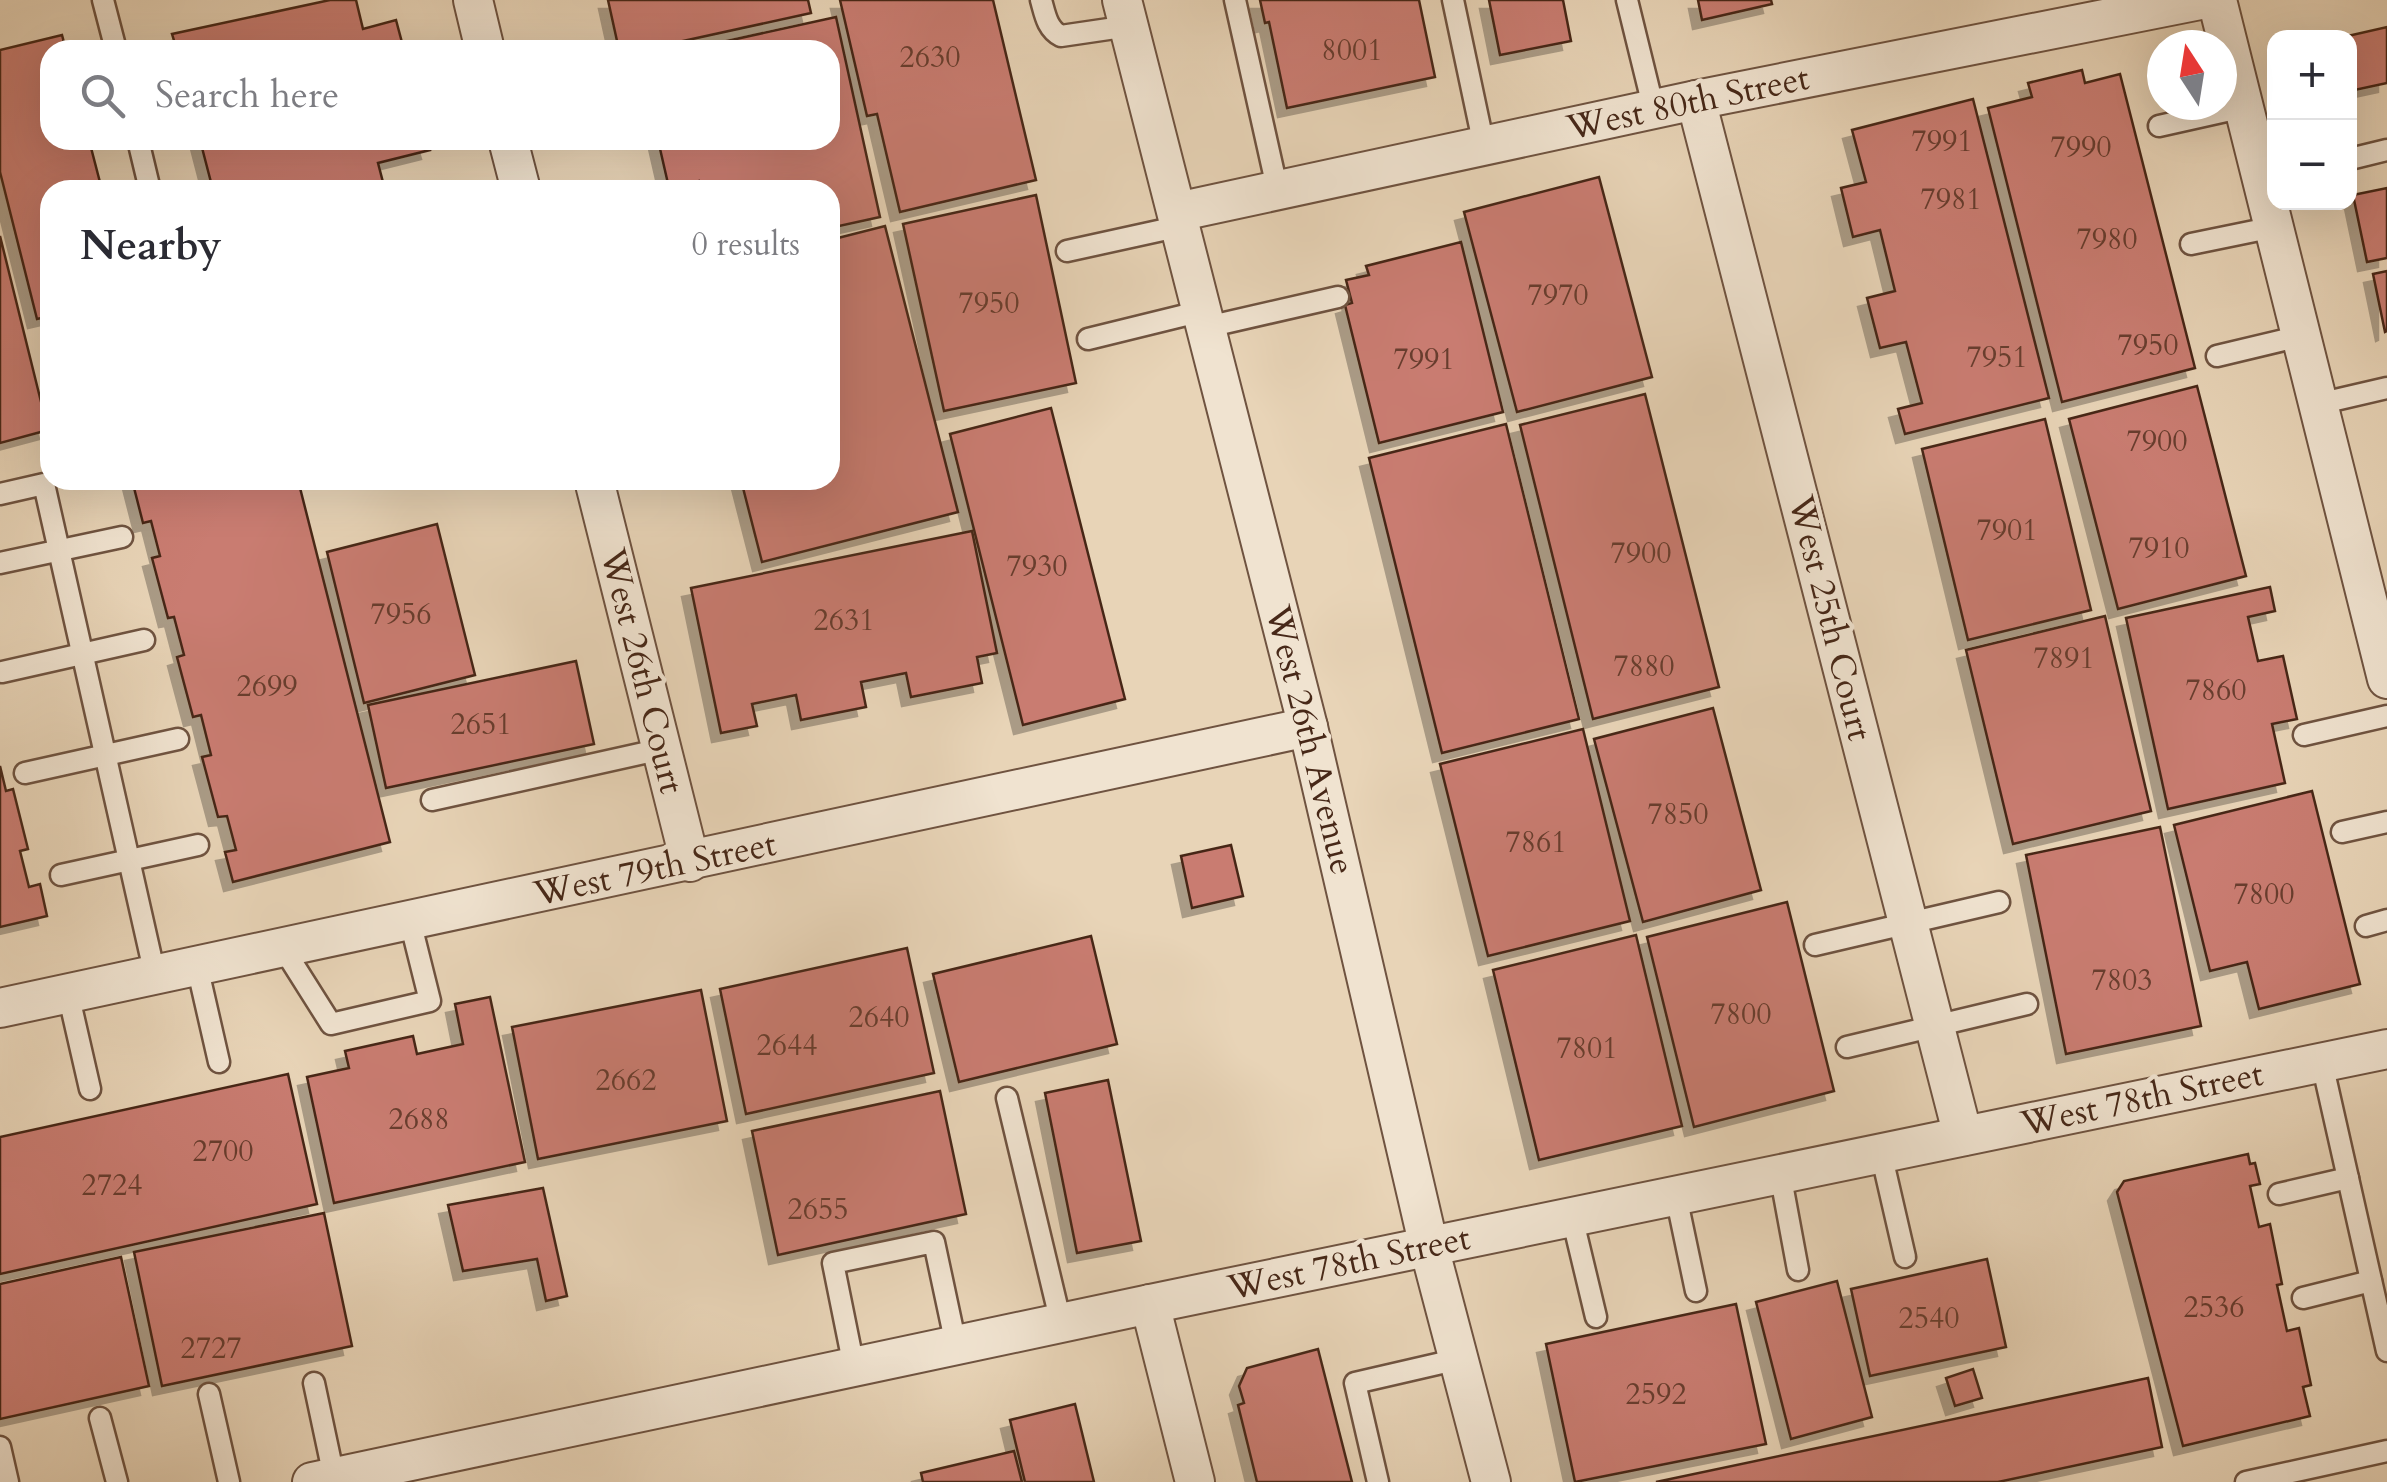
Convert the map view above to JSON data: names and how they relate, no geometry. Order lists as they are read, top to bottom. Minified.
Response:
{"streets":{"street":["West 80th Street","West 25th Court","West 26th Court","West 26th Avenue","West 79th Street","West 78th Street"]},"crossings":[["West 80th Street","West 25th Court"],["West 80th Street","West 26th Avenue"],["West 25th Court","West 78th Street"],["West 26th Court","West 79th Street"],["West 26th Avenue","West 79th Street"],["West 26th Avenue","West 78th Street"]],"house_numbers":["8001","2630","7991","7990","7981","7980","7970","7950","7950","7951","7991","7900","7901","7910","7900","7930","7956","2631","7891","7880","2699","7860","2651","7850","7861","7800","7803","7800","2640","2644","7801","2662","2688","2700","2724","2655","2536","2540","2727","2592"],"north":"top","page":{"map_buttons":["+","−"],"search":"Search here","heading":["Nearby","0 results"]}}
